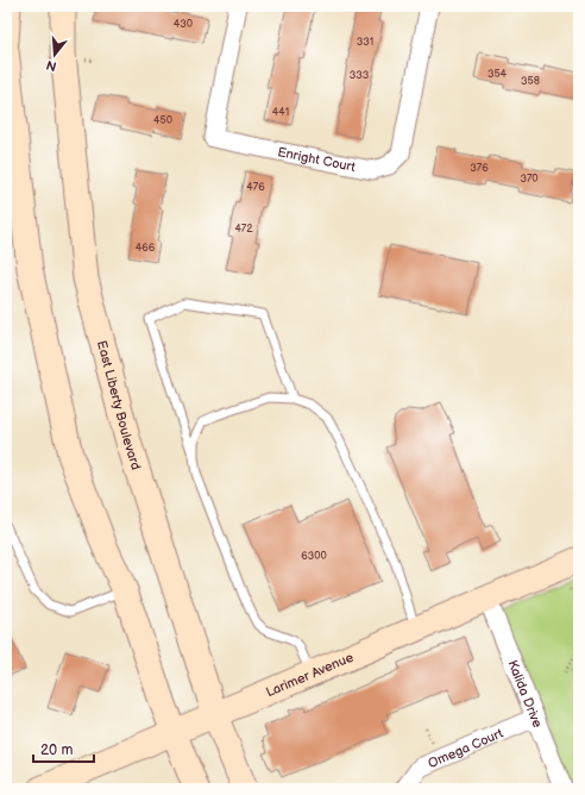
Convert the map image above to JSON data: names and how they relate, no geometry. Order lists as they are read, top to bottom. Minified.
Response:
{"streets":{"main road":["East Liberty Boulevard","Larimer Avenue"],"street":["Enright Court","Kalida Drive","Omega Court"]},"crossings":[["East Liberty Boulevard","Larimer Avenue"],["Larimer Avenue","Kalida Drive"],["Kalida Drive","Omega Court"]],"house_numbers":["430","331","354","333","358","441","450","376","370","476","472","466","6300"],"scale_bar":"20 m","north":"bottom"}
